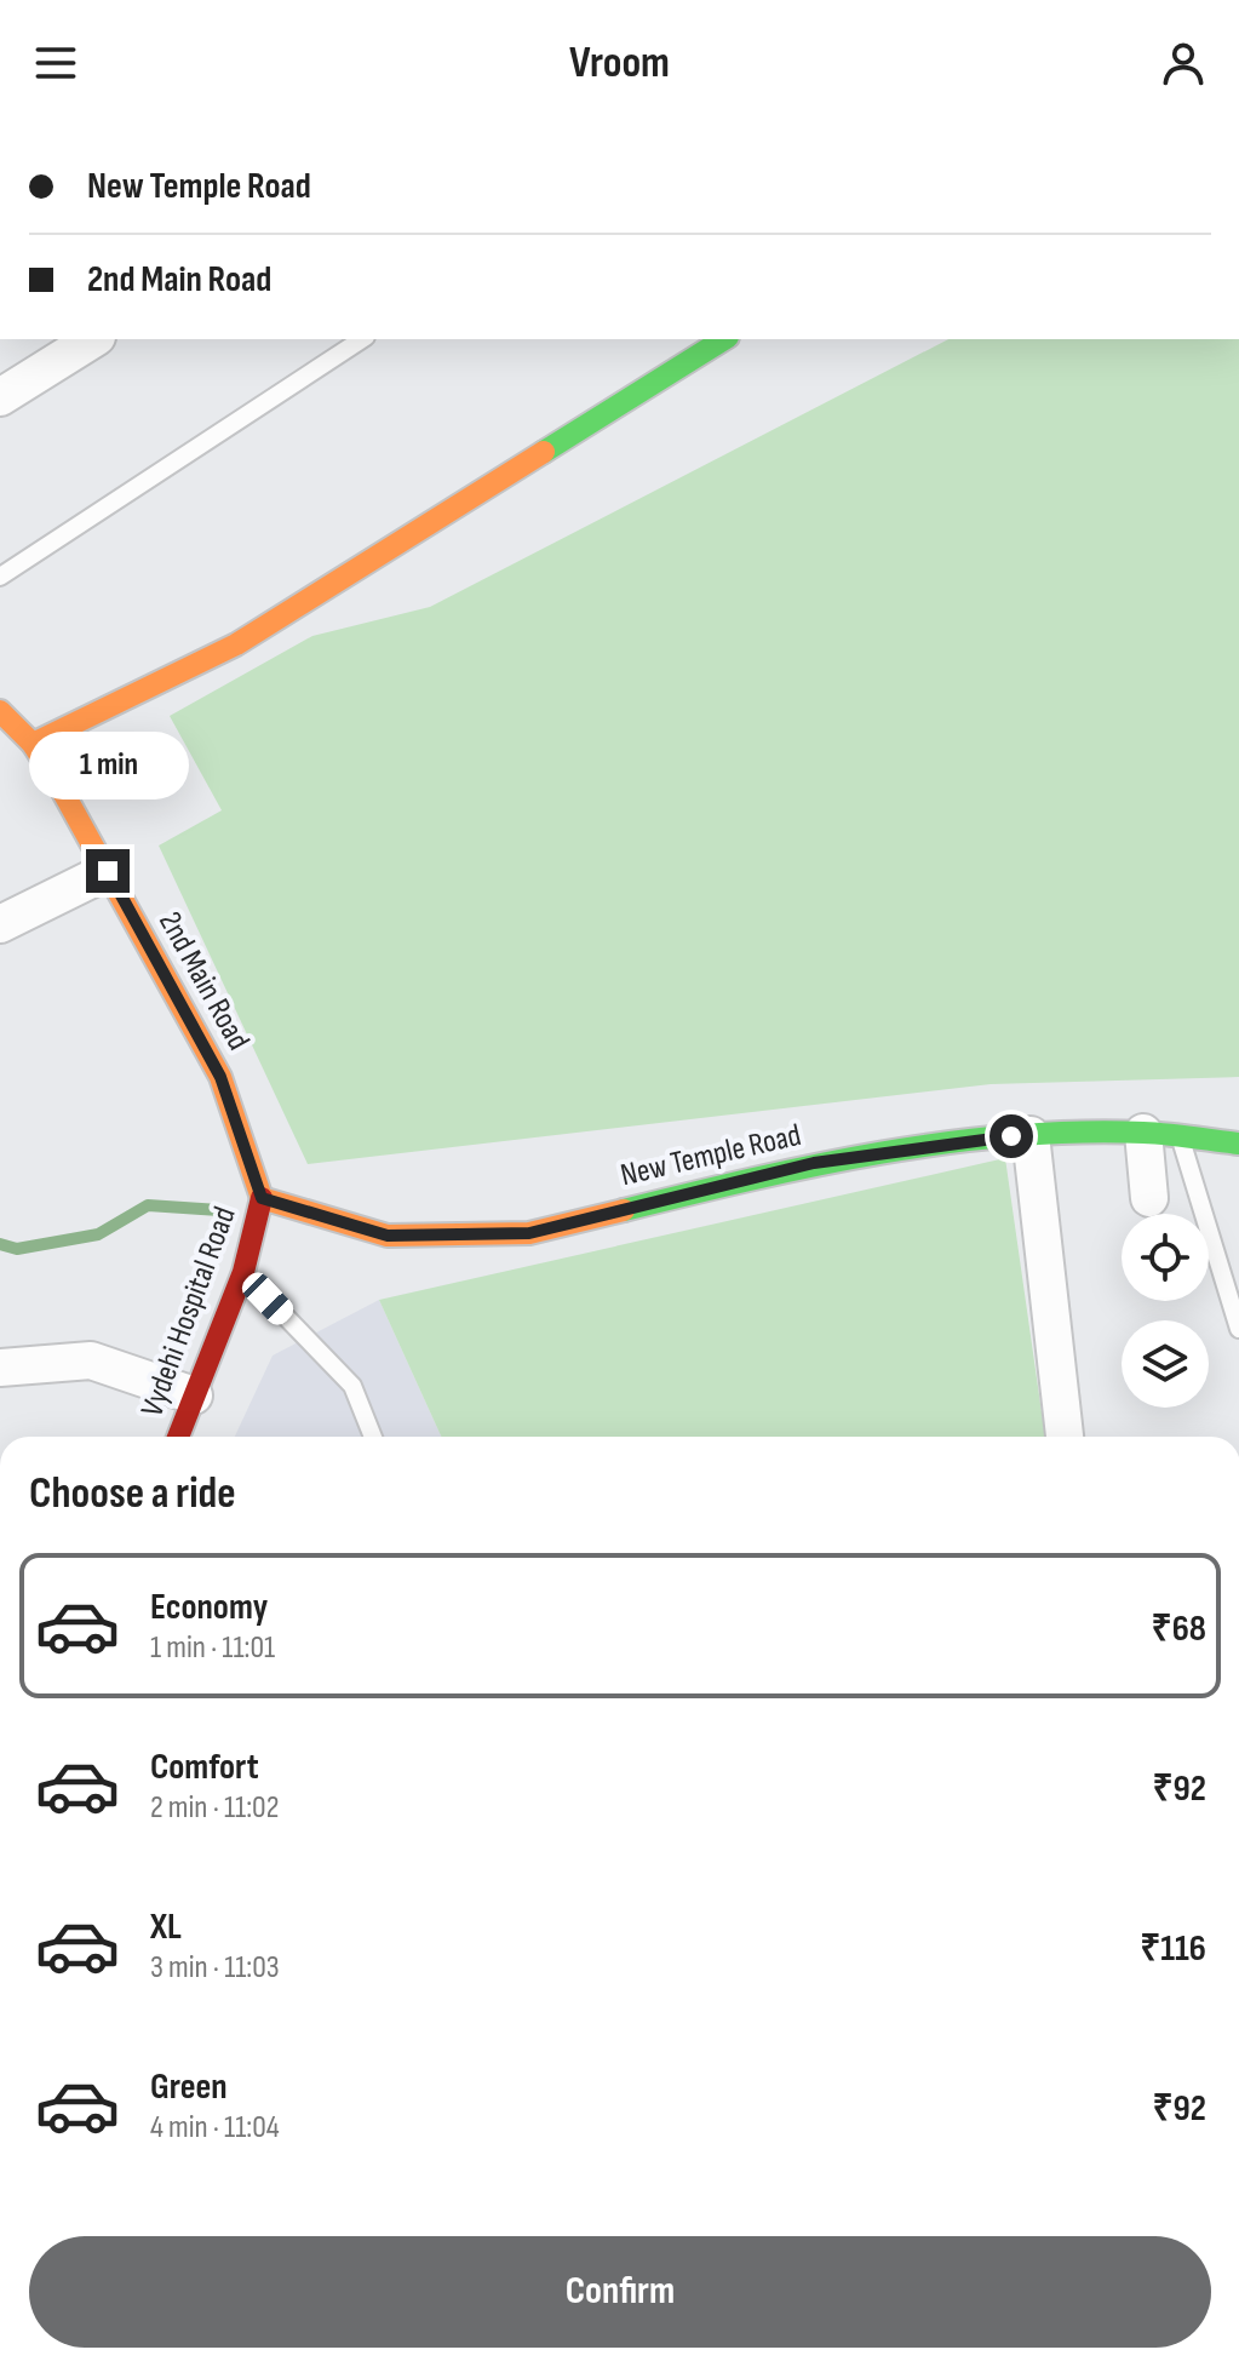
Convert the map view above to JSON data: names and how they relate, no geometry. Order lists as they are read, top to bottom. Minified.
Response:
{"streets":{"street":["2nd Main Road","New Temple Road","Vydehi Hospital Road"]},"crossings":[["2nd Main Road","New Temple Road"],["2nd Main Road","Vydehi Hospital Road"],["New Temple Road","Vydehi Hospital Road"]],"page":{"header":"Vroom","banner":["New Temple Road","2nd Main Road"],"bubble":"1 min","heading":"Choose a ride","list":[{"name":"Economy","note":"1 min · 11:01","value":"₹68"},{"name":"Comfort","note":"2 min · 11:02","value":"₹92"},{"name":"XL","note":"3 min · 11:03","value":"₹116"},{"name":"Green","note":"4 min · 11:04","value":"₹92"}],"buttons":"Confirm"}}
